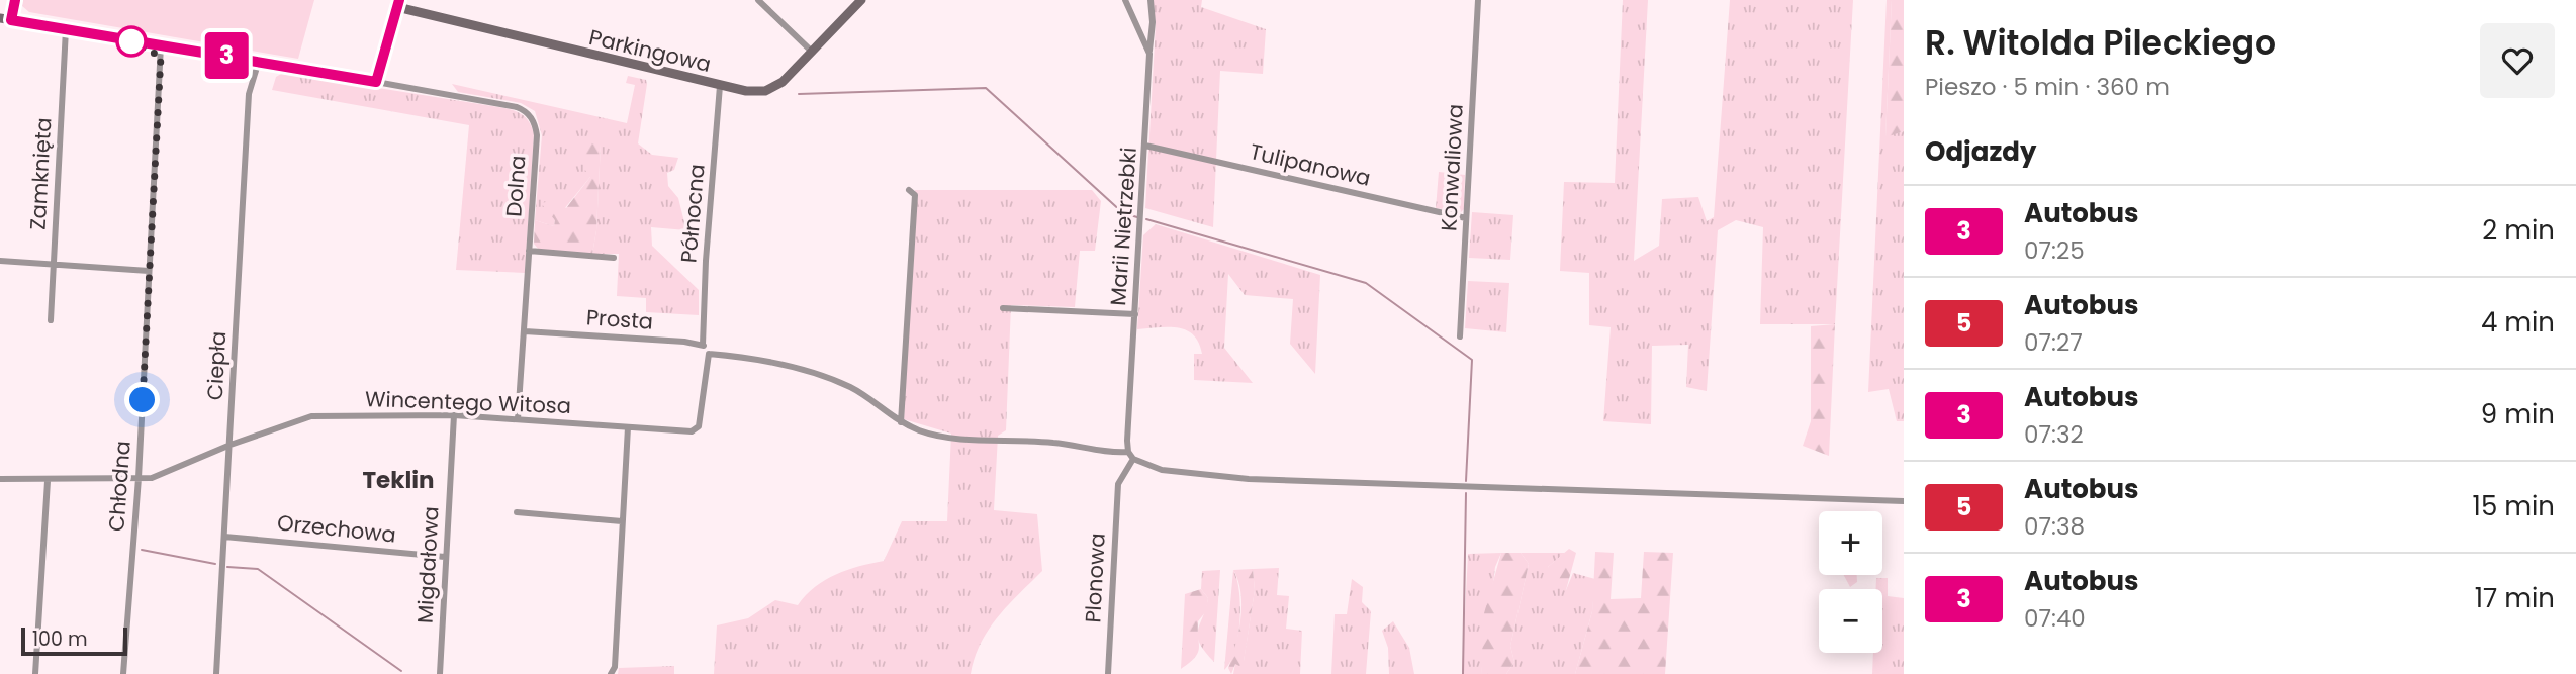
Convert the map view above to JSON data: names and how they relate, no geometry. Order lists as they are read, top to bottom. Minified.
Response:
{"streets":{"street":["Parkingowa","Tulipanowa","Konwaliowa","Zamknięta","Dolna","Północna","Marii Nietrzebki","Prosta","Ciepła","Wincentego Witosa","Chłodna","Orzechowa","Migdałowa","Plonowa"]},"crossings":[["Parkingowa","Północna"],["Tulipanowa","Konwaliowa"],["Tulipanowa","Marii Nietrzebki"],["Dolna","Prosta"],["Dolna","Wincentego Witosa"],["Północna","Prosta"],["Ciepła","Wincentego Witosa"],["Ciepła","Orzechowa"],["Wincentego Witosa","Chłodna"],["Wincentego Witosa","Migdałowa"],["Orzechowa","Migdałowa"]],"districts":["Teklin"],"lines":["bus line 3"],"scale_bar":"100 m","page":{"on_map":"3","heading":[["R. Witolda Pileckiego","Pieszo · 5 min · 360 m"],"Odjazdy"],"list":[{"mark":"3","name":"Autobus","note":"07:25","value":"2 min"},{"mark":"5","name":"Autobus","note":"07:27","value":"4 min"},{"mark":"3","name":"Autobus","note":"07:32","value":"9 min"},{"mark":"5","name":"Autobus","note":"07:38","value":"15 min"},{"mark":"3","name":"Autobus","note":"07:40","value":"17 min"}],"map_buttons":["+","−"],"scale":"100 m"}}
